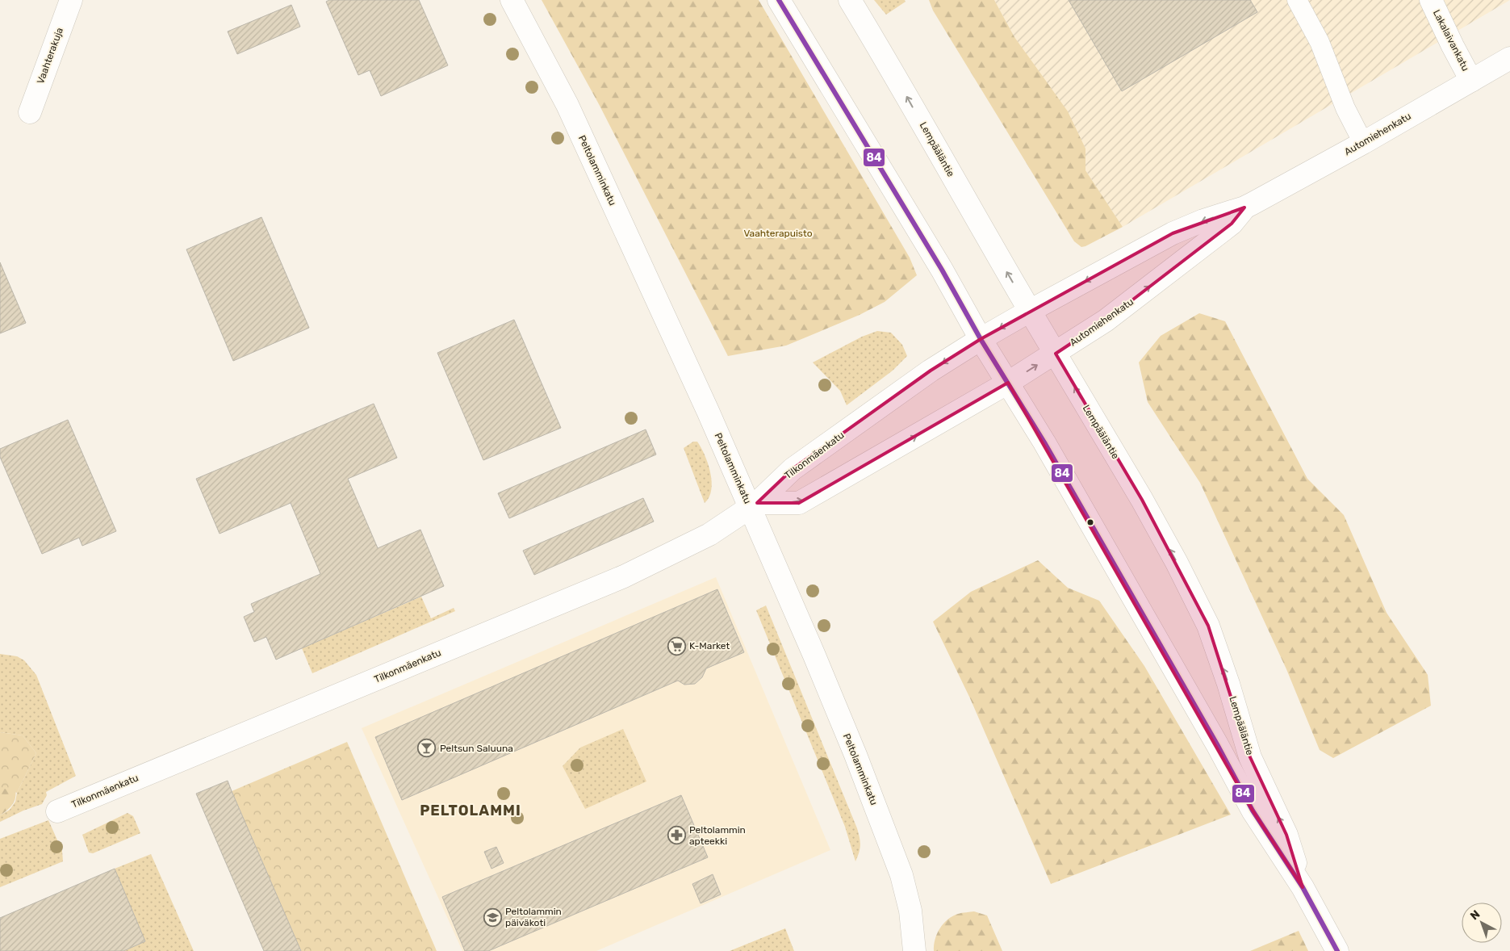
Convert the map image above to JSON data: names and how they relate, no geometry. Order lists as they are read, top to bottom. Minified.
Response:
{"streets":{"main road":["Lakalaivankatu","Vaahterakuja","Automiehenkatu","Lempääläntie","Peltolamminkatu","Tilkonmäenkatu"]},"crossings":[["Lakalaivankatu","Automiehenkatu"],["Automiehenkatu","Lempääläntie"],["Automiehenkatu","Tilkonmäenkatu"],["Lempääläntie","Tilkonmäenkatu"],["Peltolamminkatu","Tilkonmäenkatu"]],"districts":["PELTOLAMMI"],"parks":["Vaahterapuisto"],"places":{"supermarket":["K-Market"],"bar":["Peltsun Saluuna"],"pharmacy":["Peltolammin apteekki"],"school or university":["Peltolammin päiväkoti"]},"lines":["transit line 84"],"north":"top left"}
